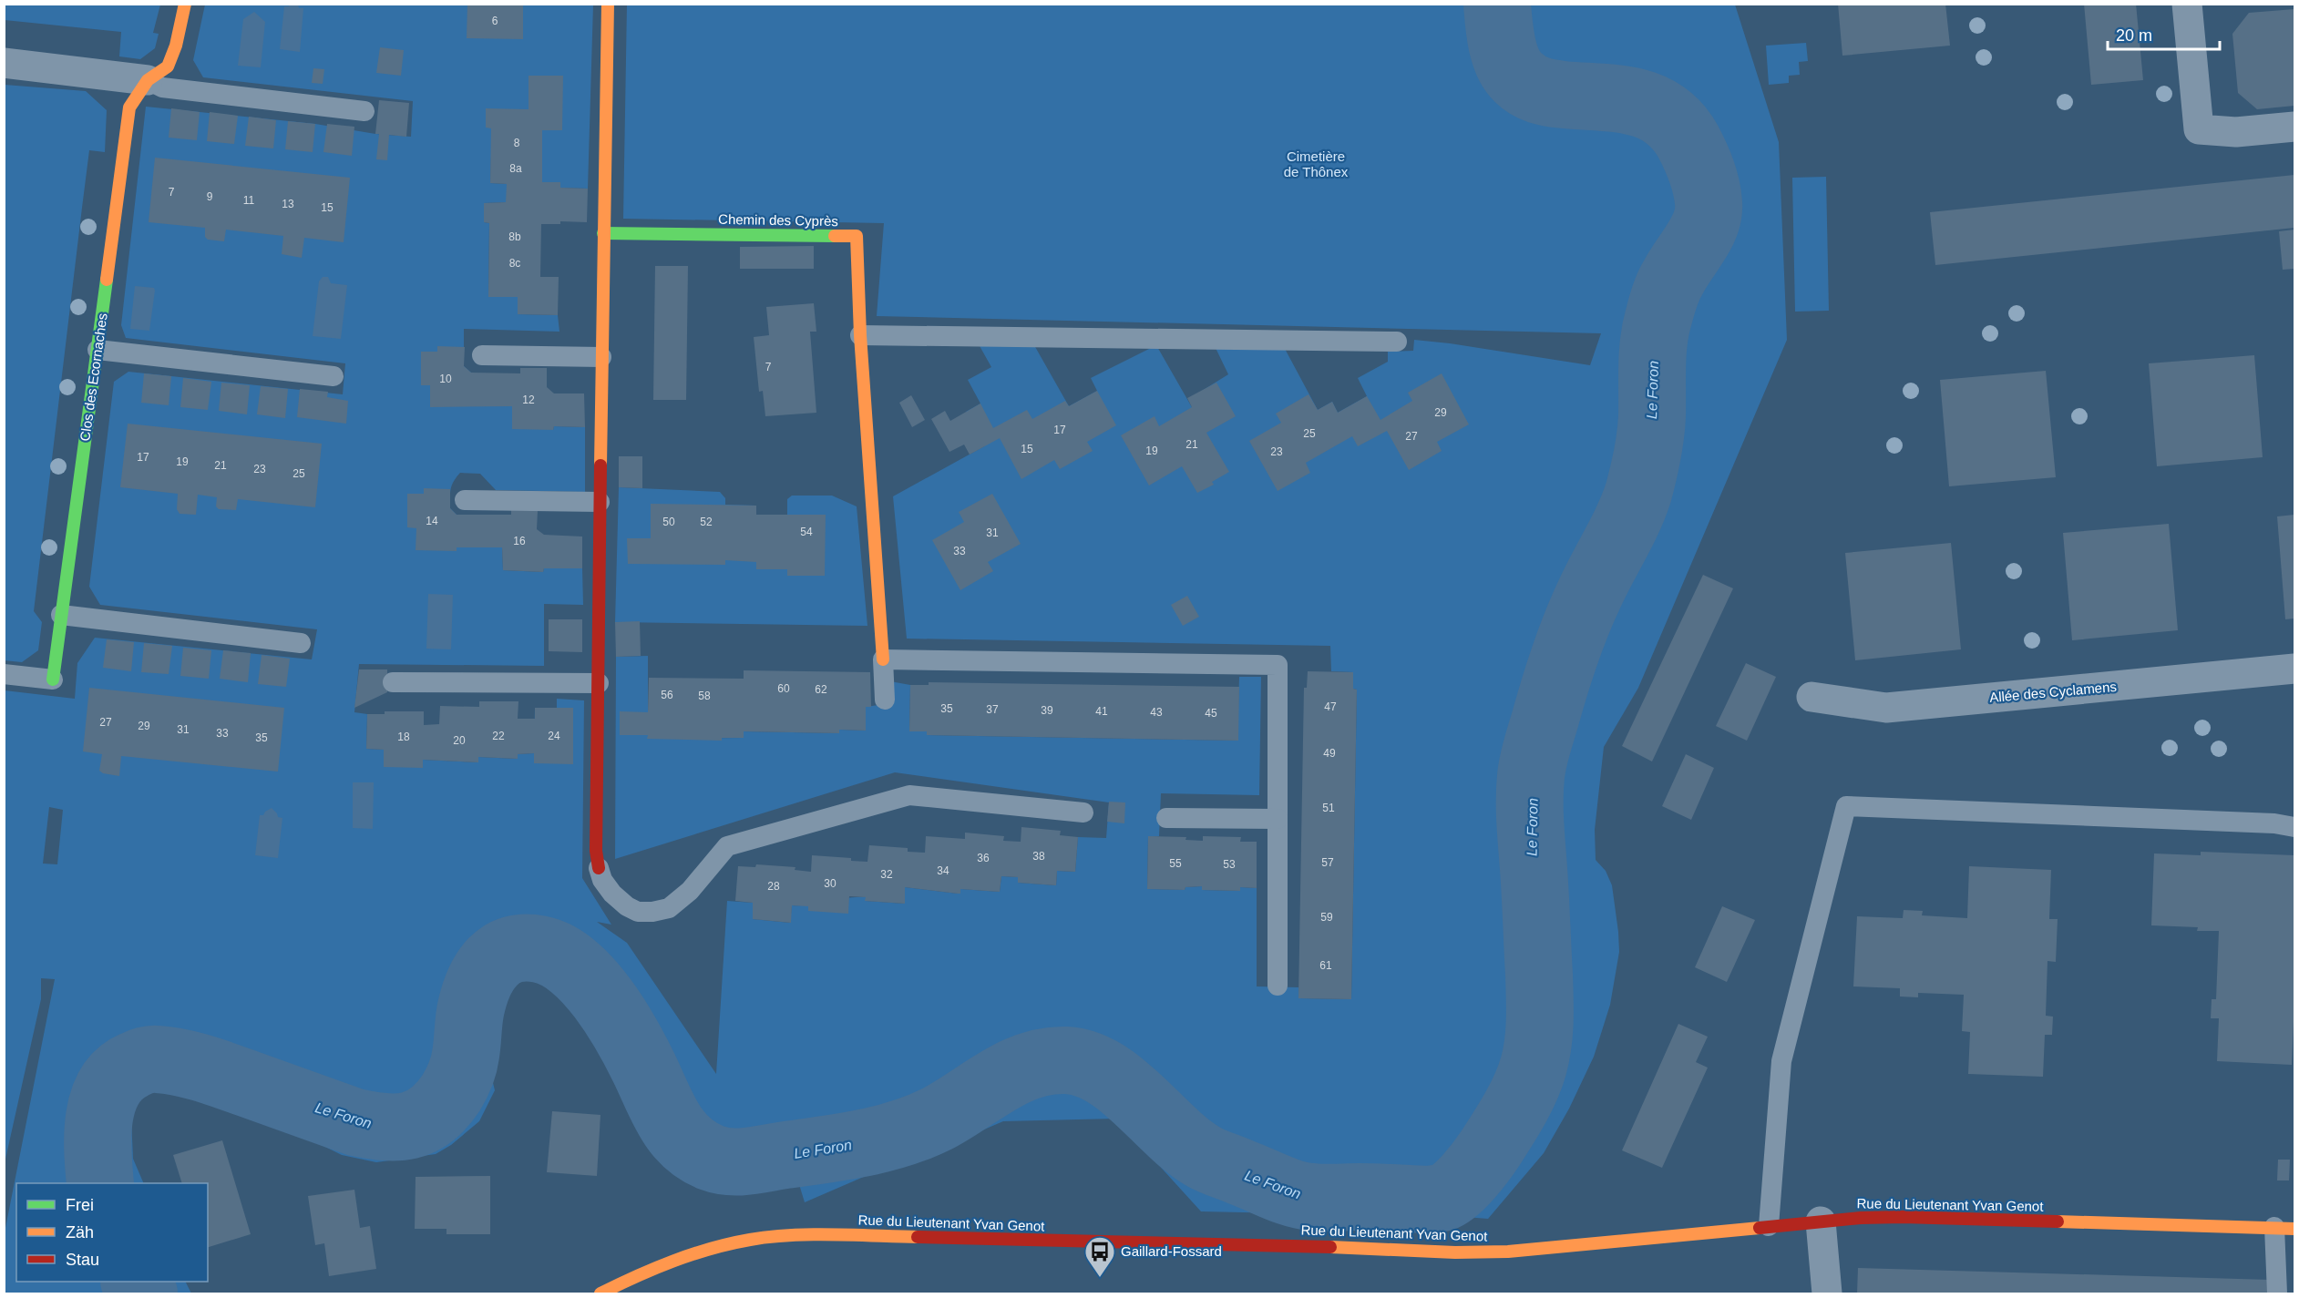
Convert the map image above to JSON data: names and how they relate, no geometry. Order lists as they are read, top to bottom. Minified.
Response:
{"streets":{"street":["Chemin des Cyprès","Clos des Ecornaches","Allée des Cyclamens","Rue du Lieutenant Yvan Genot"]},"water":["Le Foron"],"parks":["Cimetière de Thônex"],"places":{"bus stop":["Gaillard-Fossard"]},"house_numbers":["6","8","8a","7","9","11","13","15","8b","8c","7","10","12","29","17","25","27","21","15","19","23","17","19","21","23","25","14","50","52","54","31","16","33","60","62","56","58","47","35","37","39","41","43","45","27","29","31","33","22","24","18","35","20","49","51","38","36","57","55","53","34","32","30","28","59","61"],"legend":["Frei","Zäh","Stau"],"scale_bar":"20 m"}
